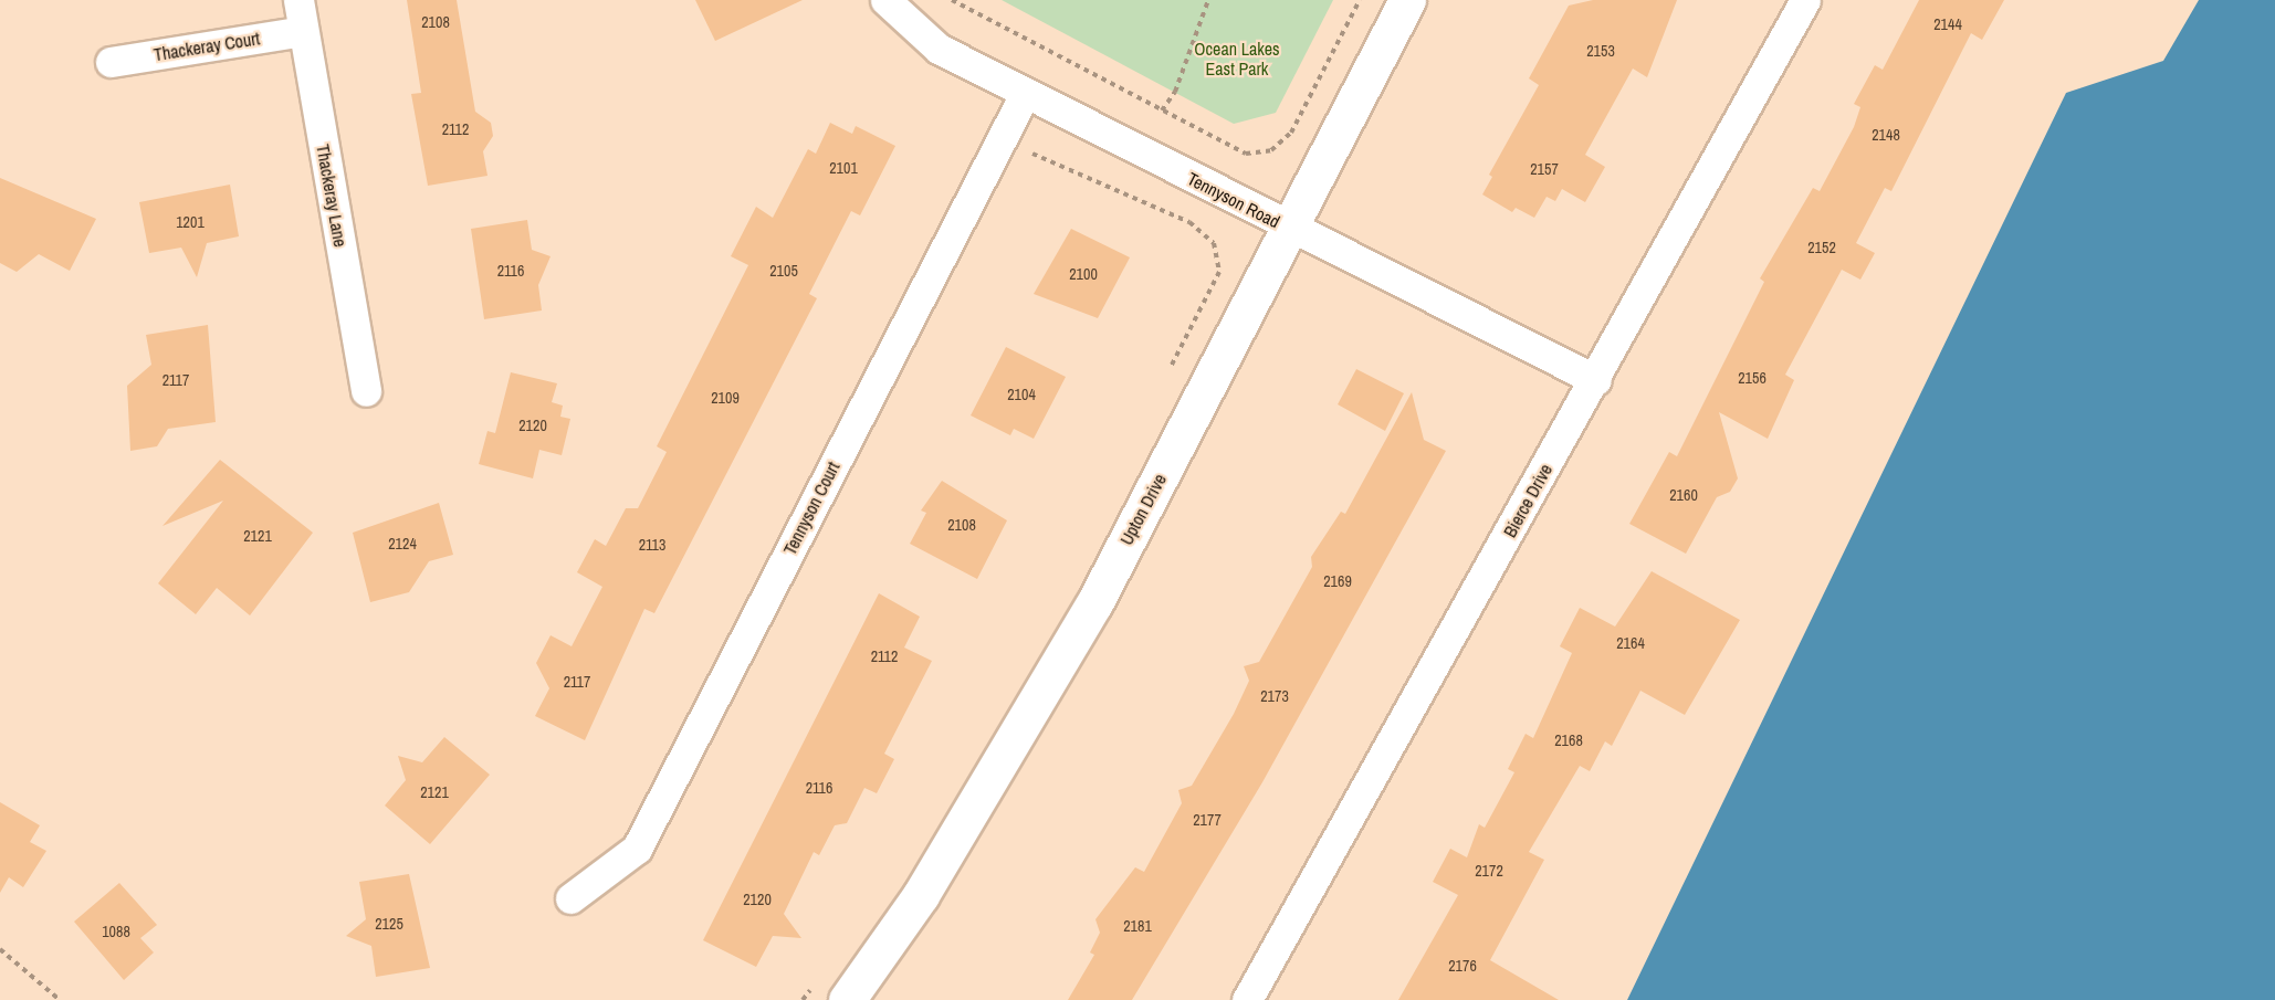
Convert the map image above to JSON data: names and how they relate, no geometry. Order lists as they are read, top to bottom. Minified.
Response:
{"streets":{"main road":["Upton Drive"],"street":["Thackeray Court","Thackeray Lane","Tennyson Road","Bierce Drive","Tennyson Court"]},"crossings":[["Thackeray Court","Thackeray Lane"],["Tennyson Road","Bierce Drive"],["Tennyson Road","Tennyson Court"],["Tennyson Road","Upton Drive"]],"parks":["Ocean Lakes East Park"],"house_numbers":["2108","2144","2153","2112","2148","2101","2157","1201","2152","2116","2105","2100","2156","2117","2104","2109","2120","2160","2108","2121","2124","2113","2169","2164","2112","2117","2173","2168","2116","2121","2177","2172","2120","2125","2181","1088","2176"]}
